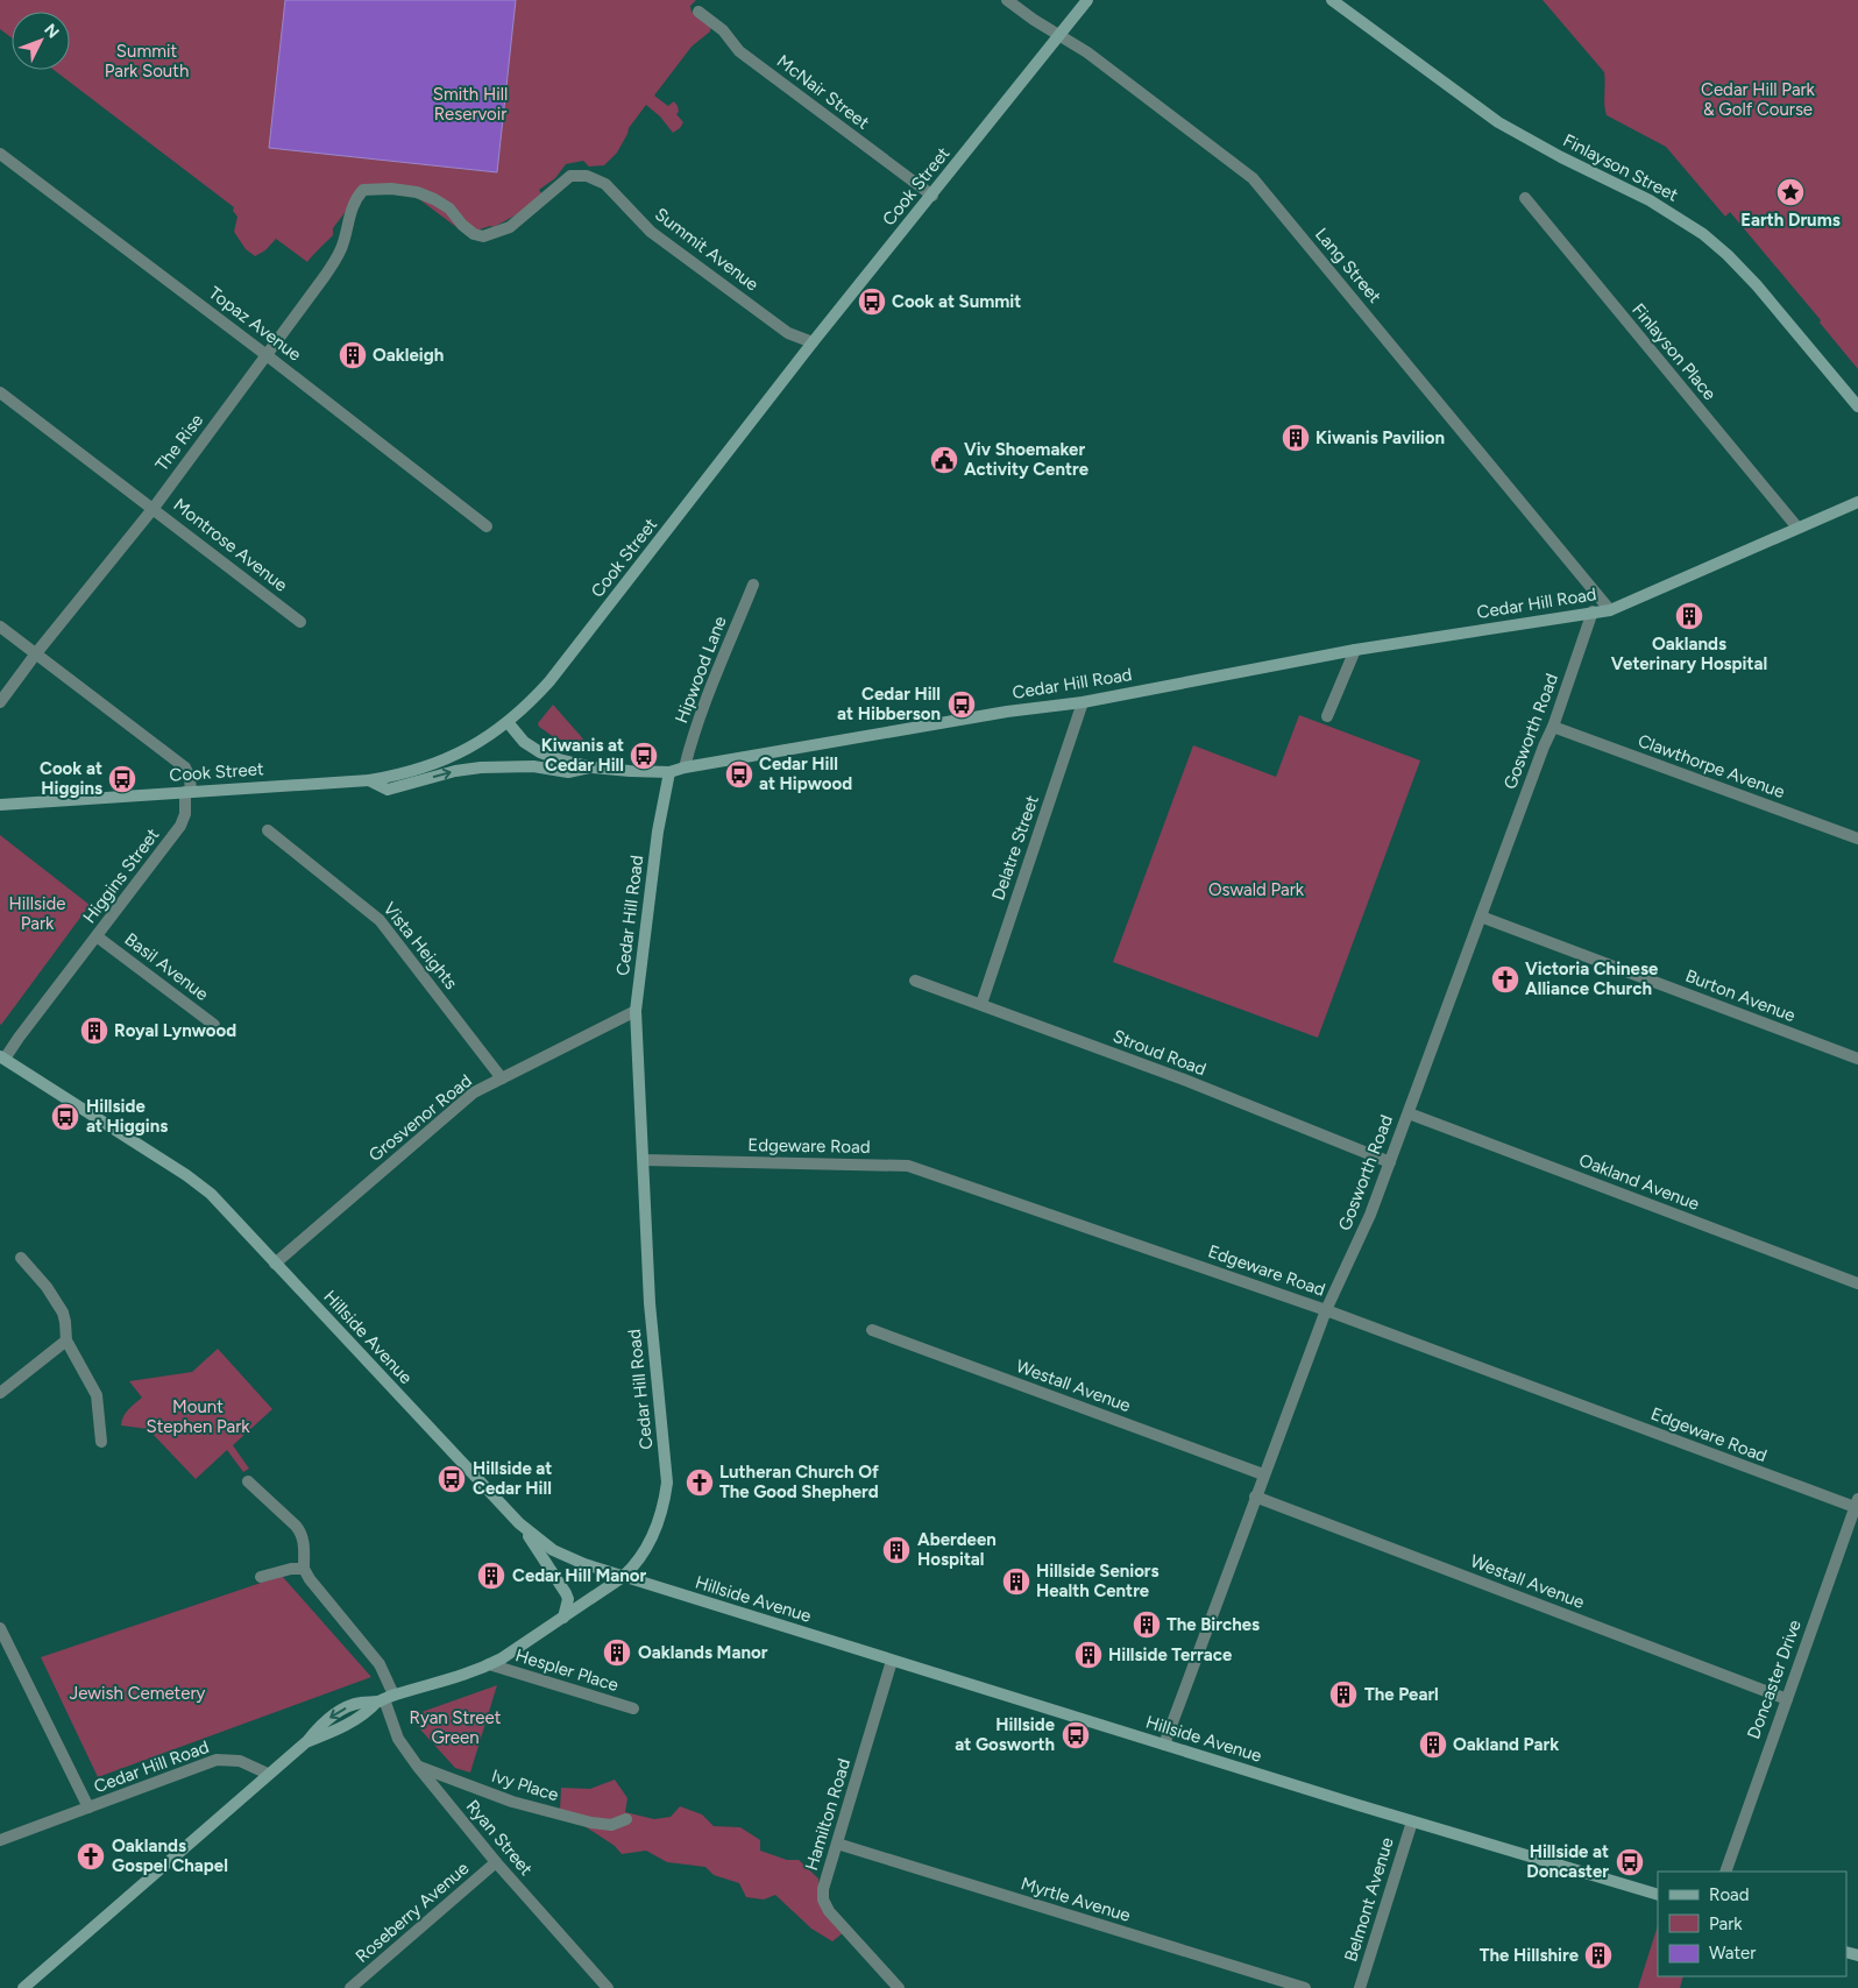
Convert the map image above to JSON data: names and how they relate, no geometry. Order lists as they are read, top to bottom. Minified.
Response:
{"streets":{"street":["McNair Street","Finlayson Street","Cook Street","Summit Avenue","Lang Street","Topaz Avenue","Finlayson Place","The Rise","Montrose Avenue","Cedar Hill Road","Hipwood Lane","Gosworth Road","Clawthorpe Avenue","Delatre Street","Higgins Street","Vista Heights","Basil Avenue","Burton Avenue","Stroud Road","Grosvenor Road","Edgeware Road","Oakland Avenue","Hillside Avenue","Westall Avenue","Hespler Place","Doncaster Drive","Ivy Place","Hamilton Road","Ryan Street","Myrtle Avenue","Belmont Avenue","Roseberry Avenue"]},"crossings":[["McNair Street","Cook Street"],["Cook Street","Summit Avenue"],["Cook Street","Lang Street"],["Cook Street","Higgins Street"],["Summit Avenue","The Rise"],["Lang Street","Cedar Hill Road"],["Topaz Avenue","The Rise"],["Finlayson Place","Cedar Hill Road"],["The Rise","Montrose Avenue"],["Cedar Hill Road","Hipwood Lane"],["Cedar Hill Road","Gosworth Road"],["Cedar Hill Road","Delatre Street"],["Cedar Hill Road","Grosvenor Road"],["Cedar Hill Road","Edgeware Road"],["Cedar Hill Road","Hillside Avenue"],["Cedar Hill Road","Hespler Place"],["Cedar Hill Road","Ryan Street"],["Gosworth Road","Clawthorpe Avenue"],["Gosworth Road","Burton Avenue"],["Gosworth Road","Stroud Road"],["Gosworth Road","Edgeware Road"],["Gosworth Road","Oakland Avenue"],["Gosworth Road","Hillside Avenue"],["Gosworth Road","Westall Avenue"],["Delatre Street","Stroud Road"],["Higgins Street","Basil Avenue"],["Higgins Street","Hillside Avenue"],["Vista Heights","Grosvenor Road"],["Grosvenor Road","Hillside Avenue"],["Edgeware Road","Doncaster Drive"],["Hillside Avenue","Hamilton Road"],["Hillside Avenue","Belmont Avenue"],["Westall Avenue","Doncaster Drive"],["Ivy Place","Ryan Street"],["Hamilton Road","Myrtle Avenue"],["Ryan Street","Roseberry Avenue"]],"parks":["Summit Park South","Cedar Hill Park & Golf Course","Smith Hill Reservoir","Oswald Park","Hillside Park","Mount Stephen Park","Jewish Cemetery","Ryan Street Green"],"places":{"place":["Earth Drums"],"bus stop":["Cook at Summit","Cedar Hill at Hibberson","Kiwanis at Cedar Hill","Cedar Hill at Hipwood","Cook at Higgins","Hillside at Higgins","Hillside at Cedar Hill","Hillside at Gosworth","Hillside at Doncaster"],"building":["Oakleigh","Kiwanis Pavilion","Oaklands Veterinary Hospital","Royal Lynwood","Aberdeen Hospital","Cedar Hill Manor","Hillside Seniors Health Centre","The Birches","Oaklands Manor","Hillside Terrace","The Pearl","Oakland Park","The Hillshire"],"public building":["Viv Shoemaker Activity Centre"],"church":["Victoria Chinese Alliance Church","Lutheran Church Of The Good Shepherd","Oaklands Gospel Chapel"]},"legend":["Road","Park","Water"],"north":"top right"}
